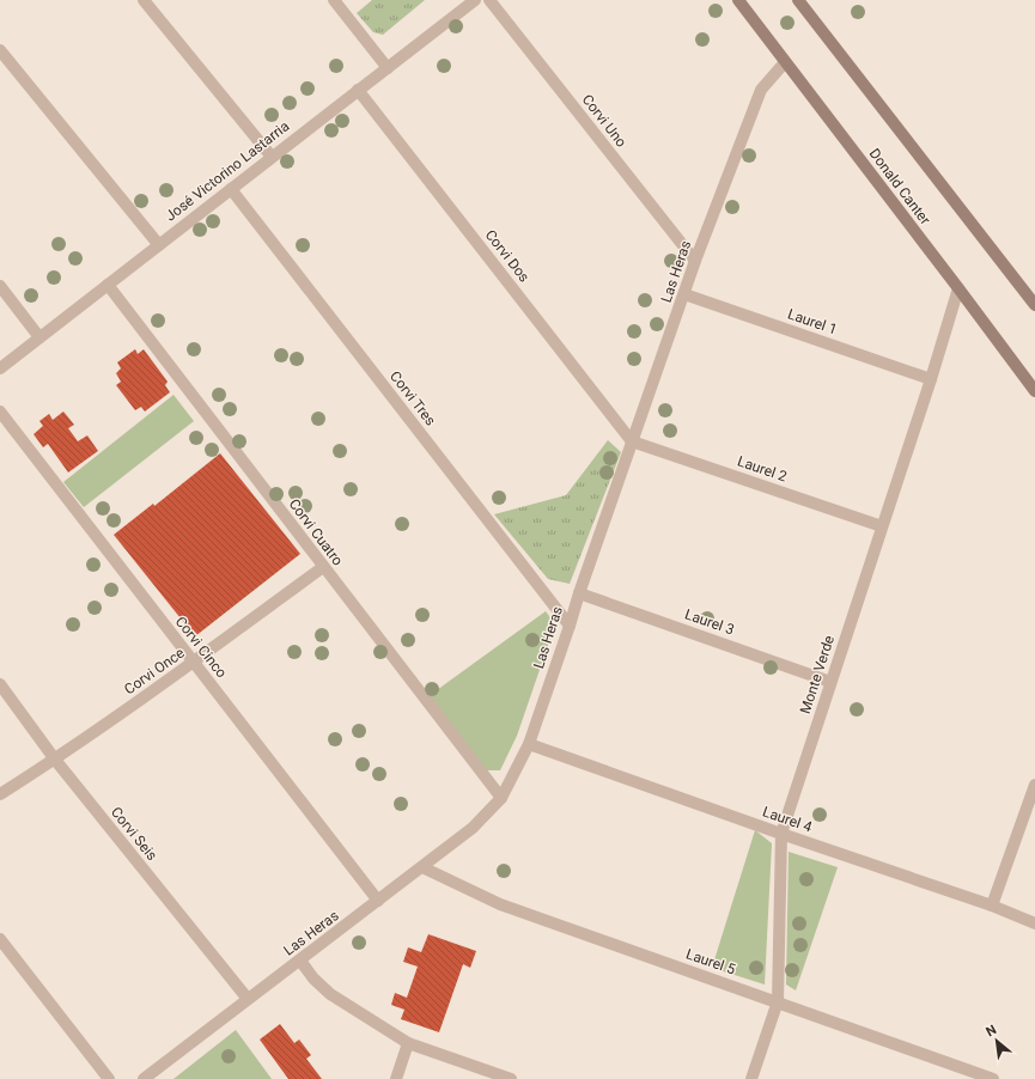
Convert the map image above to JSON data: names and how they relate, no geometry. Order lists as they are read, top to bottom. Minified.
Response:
{"streets":{"main road":["Donald Canter"],"street":["Corvi Uno","José Victorino Lastarria","Corvi Dos","Las Heras","Laurel 1","Corvi Tres","Laurel 2","Corvi Cuatro","Laurel 3","Corvi Cinco","Corvi Once","Monte Verde","Laurel 4","Corvi Seis","Laurel 5"]},"crossings":[["Corvi Uno","Las Heras"],["José Victorino Lastarria","Corvi Dos"],["José Victorino Lastarria","Corvi Tres"],["José Victorino Lastarria","Corvi Cuatro"],["Donald Canter","Las Heras"],["Donald Canter","Monte Verde"],["Corvi Dos","Las Heras"],["Corvi Dos","Laurel 2"],["Las Heras","Laurel 1"],["Las Heras","Corvi Tres"],["Las Heras","Laurel 2"],["Las Heras","Corvi Cuatro"],["Las Heras","Laurel 3"],["Las Heras","Corvi Cinco"],["Las Heras","Laurel 4"],["Las Heras","Corvi Seis"],["Las Heras","Laurel 5"],["Laurel 1","Monte Verde"],["Laurel 2","Monte Verde"],["Corvi Cuatro","Corvi Once"],["Laurel 3","Monte Verde"],["Corvi Cinco","Corvi Once"],["Corvi Once","Corvi Seis"],["Monte Verde","Laurel 4"],["Monte Verde","Laurel 5"]],"north":"top left"}
